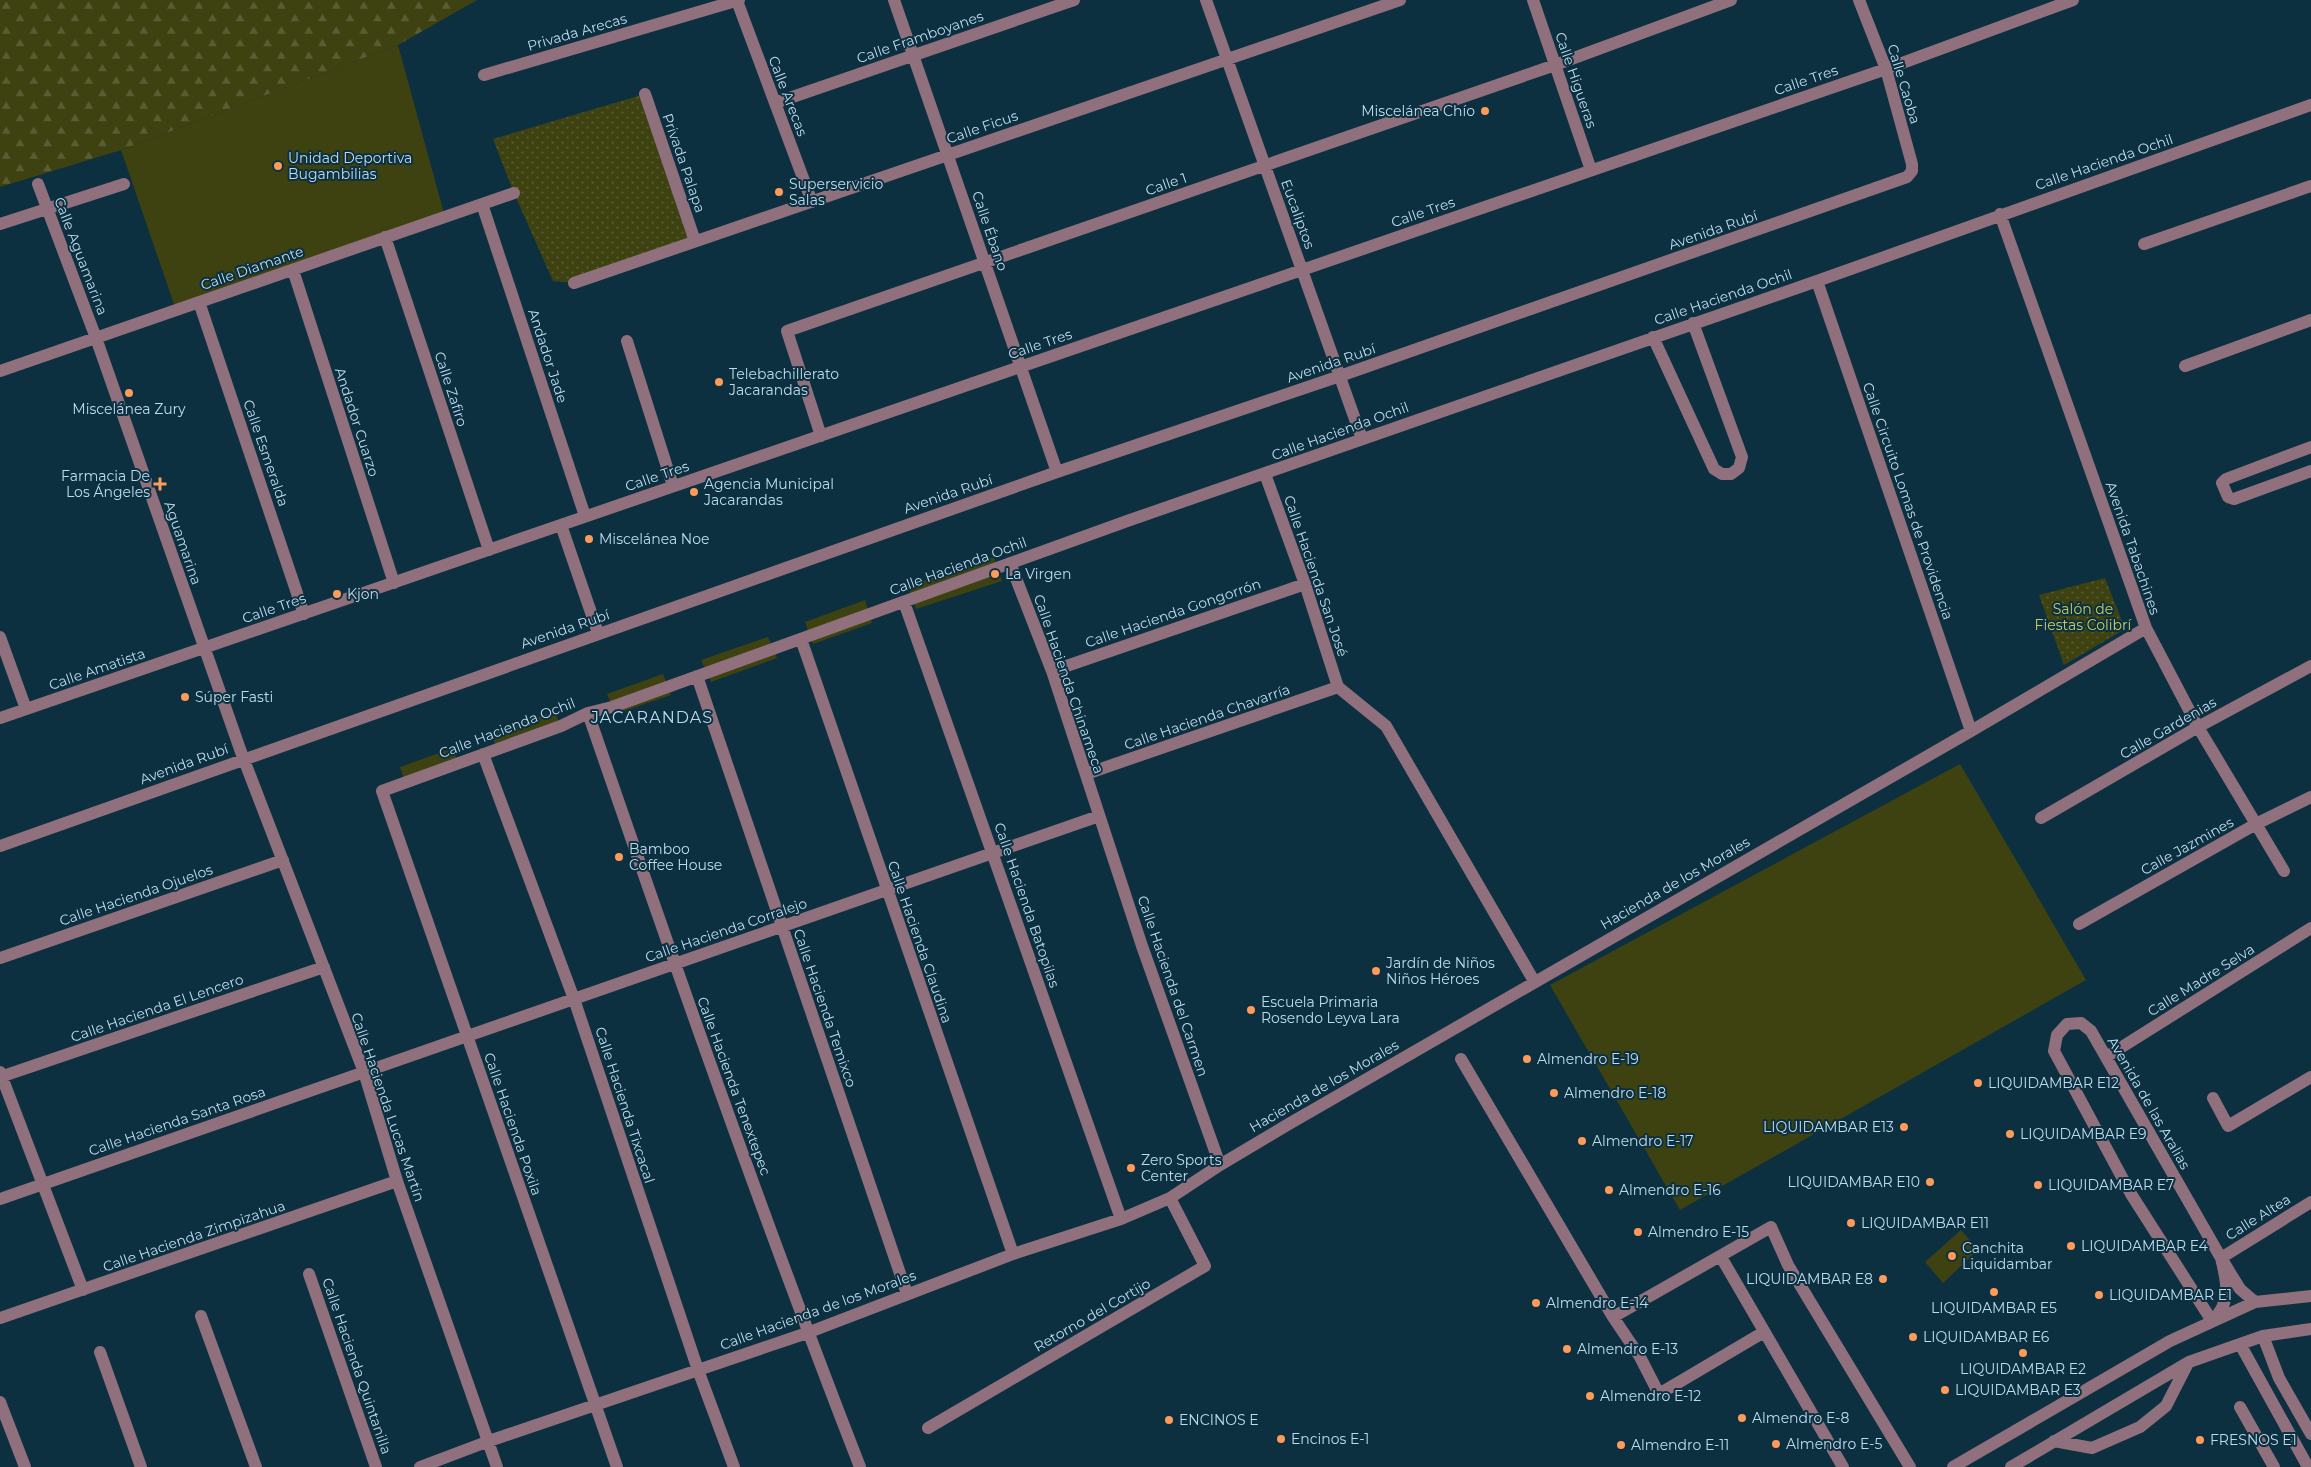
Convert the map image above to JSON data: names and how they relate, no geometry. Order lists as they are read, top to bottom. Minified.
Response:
{"streets":{"street":["Privada Arecas","Calle Framboyanes","Calle Higueras","Calle Tres","Calle Caoba","Calle Arecas","Calle Ficus","Calle Hacienda Ochil","Privada Palapa","Calle 1","Eucaliptos","Avenida Rubí","Calle Ébano","Calle Aguamarina","Calle Diamante","Andador Jade","Calle Zafiro","Andador Cuarzo","Calle Esmeralda","Calle Circuito Lomas de Providencia","Aguamarina","Avenida Tabachines","Calle Hacienda San José","Calle Hacienda Gongorrón","Calle Amatista","Calle Hacienda Chinameca","Calle Hacienda Chavarría","Calle Gardenias","Calle Jazmines","Hacienda de los Morales","Calle Hacienda Ojuelos","Calle Hacienda Batopilas","Calle Hacienda Corralejo","Calle Hacienda Claudina","Calle Madre Selva","Calle Hacienda del Carmen","Calle Hacienda El Lencero","Calle Hacienda Temixco","Calle Hacienda Tenextepec","Avenida de las Aralias","Calle Hacienda Tixcacal","Calle Hacienda Lucas Martín","Calle Hacienda Santa Rosa","Calle Hacienda Poxila","Calle Altea","Calle Hacienda Zimpizahua","Calle Hacienda de los Morales","Retorno del Cortijo","Calle Hacienda Quintanilla"]},"crossings":[["Privada Arecas","Calle Arecas"],["Calle Framboyanes","Calle Arecas"],["Calle Framboyanes","Calle Ébano"],["Calle Higueras","Calle Tres"],["Calle Higueras","Calle 1"],["Calle Tres","Calle Caoba"],["Calle Tres","Calle 1"],["Calle Tres","Eucaliptos"],["Calle Tres","Calle Ébano"],["Calle Tres","Andador Jade"],["Calle Tres","Calle Zafiro"],["Calle Tres","Andador Cuarzo"],["Calle Tres","Calle Esmeralda"],["Calle Tres","Aguamarina"],["Calle Tres","Calle Amatista"],["Calle Caoba","Avenida Rubí"],["Calle Arecas","Calle Ficus"],["Calle Ficus","Privada Palapa"],["Calle Ficus","Eucaliptos"],["Calle Ficus","Calle Ébano"],["Calle Hacienda Ochil","Eucaliptos"],["Calle Hacienda Ochil","Calle Circuito Lomas de Providencia"],["Calle Hacienda Ochil","Avenida Tabachines"],["Calle Hacienda Ochil","Calle Hacienda San José"],["Calle Hacienda Ochil","Calle Hacienda Chinameca"],["Calle Hacienda Ochil","Calle Hacienda Batopilas"],["Calle Hacienda Ochil","Calle Hacienda Claudina"],["Calle Hacienda Ochil","Calle Hacienda Temixco"],["Calle Hacienda Ochil","Calle Hacienda Tenextepec"],["Calle Hacienda Ochil","Calle Hacienda Tixcacal"],["Calle Hacienda Ochil","Calle Hacienda Poxila"],["Calle 1","Eucaliptos"],["Calle 1","Calle Ébano"],["Eucaliptos","Avenida Rubí"],["Avenida Rubí","Calle Ébano"],["Avenida Rubí","Aguamarina"],["Avenida Rubí","Calle Hacienda Lucas Martín"],["Calle Aguamarina","Calle Diamante"],["Calle Aguamarina","Aguamarina"],["Calle Diamante","Andador Jade"],["Calle Diamante","Calle Zafiro"],["Calle Diamante","Andador Cuarzo"],["Calle Diamante","Calle Esmeralda"],["Calle Diamante","Aguamarina"],["Calle Circuito Lomas de Providencia","Hacienda de los Morales"],["Aguamarina","Calle Amatista"],["Aguamarina","Calle Hacienda Lucas Martín"],["Avenida Tabachines","Calle Gardenias"],["Avenida Tabachines","Calle Jazmines"],["Avenida Tabachines","Hacienda de los Morales"],["Calle Hacienda San José","Calle Hacienda Gongorrón"],["Calle Hacienda San José","Calle Hacienda Chavarría"],["Calle Hacienda Gongorrón","Calle Hacienda Chinameca"],["Calle Hacienda Chinameca","Calle Hacienda Chavarría"],["Calle Hacienda Chinameca","Calle Hacienda Corralejo"],["Calle Hacienda Chinameca","Calle Hacienda del Carmen"],["Hacienda de los Morales","Calle Hacienda del Carmen"],["Hacienda de los Morales","Calle Hacienda de los Morales"],["Calle Hacienda Ojuelos","Calle Hacienda Lucas Martín"],["Calle Hacienda Batopilas","Calle Hacienda Corralejo"],["Calle Hacienda Batopilas","Calle Hacienda de los Morales"],["Calle Hacienda Corralejo","Calle Hacienda Claudina"],["Calle Hacienda Corralejo","Calle Hacienda del Carmen"],["Calle Hacienda Corralejo","Calle Hacienda Temixco"],["Calle Hacienda Corralejo","Calle Hacienda Tenextepec"],["Calle Hacienda Corralejo","Calle Hacienda Tixcacal"],["Calle Hacienda Corralejo","Calle Hacienda Lucas Martín"],["Calle Hacienda Corralejo","Calle Hacienda Santa Rosa"],["Calle Hacienda Corralejo","Calle Hacienda Poxila"],["Calle Hacienda Claudina","Calle Hacienda de los Morales"],["Calle Madre Selva","Avenida de las Aralias"],["Calle Hacienda del Carmen","Calle Hacienda de los Morales"],["Calle Hacienda El Lencero","Calle Hacienda Lucas Martín"],["Calle Hacienda Temixco","Calle Hacienda de los Morales"],["Calle Hacienda Tenextepec","Calle Hacienda de los Morales"],["Avenida de las Aralias","Calle Altea"],["Calle Hacienda Tixcacal","Calle Hacienda de los Morales"],["Calle Hacienda Lucas Martín","Calle Hacienda Santa Rosa"],["Calle Hacienda Lucas Martín","Calle Hacienda Zimpizahua"],["Calle Hacienda Lucas Martín","Calle Hacienda de los Morales"],["Calle Hacienda Poxila","Calle Hacienda de los Morales"],["Calle Hacienda de los Morales","Retorno del Cortijo"]],"districts":["JACARANDAS"],"parks":["Salón de Fiestas Colibrí"],"places":{"other":["Miscelánea Chío","Unidad Deportiva Bugambilias","Superservicio Salas","Telebachillerato Jacarandas","Miscelánea Zury","Agencia Municipal Jacarandas","Miscelánea Noe","La Virgen","Kjon","Súper Fasti","Bamboo Coffee House","Jardín de Niños Niños Héroes","Escuela Primaria Rosendo Leyva Lara","Almendro E-19","LIQUIDAMBAR E12","Almendro E-18","LIQUIDAMBAR E13","LIQUIDAMBAR E9","Almendro E-17","Zero Sports Center","LIQUIDAMBAR E10","LIQUIDAMBAR E7","Almendro E-16","LIQUIDAMBAR E11","Almendro E-15","LIQUIDAMBAR E4","Canchita Liquidambar","LIQUIDAMBAR E8","LIQUIDAMBAR E5","LIQUIDAMBAR E1","Almendro E-14","LIQUIDAMBAR E6","Almendro E-13","LIQUIDAMBAR E2","LIQUIDAMBAR E3","Almendro E-12","Almendro E-8","ENCINOS E","Encinos E-1","FRESNOS E1","Almendro E-5","Almendro E-11"],"health":["Farmacia De Los Ángeles"]}}
